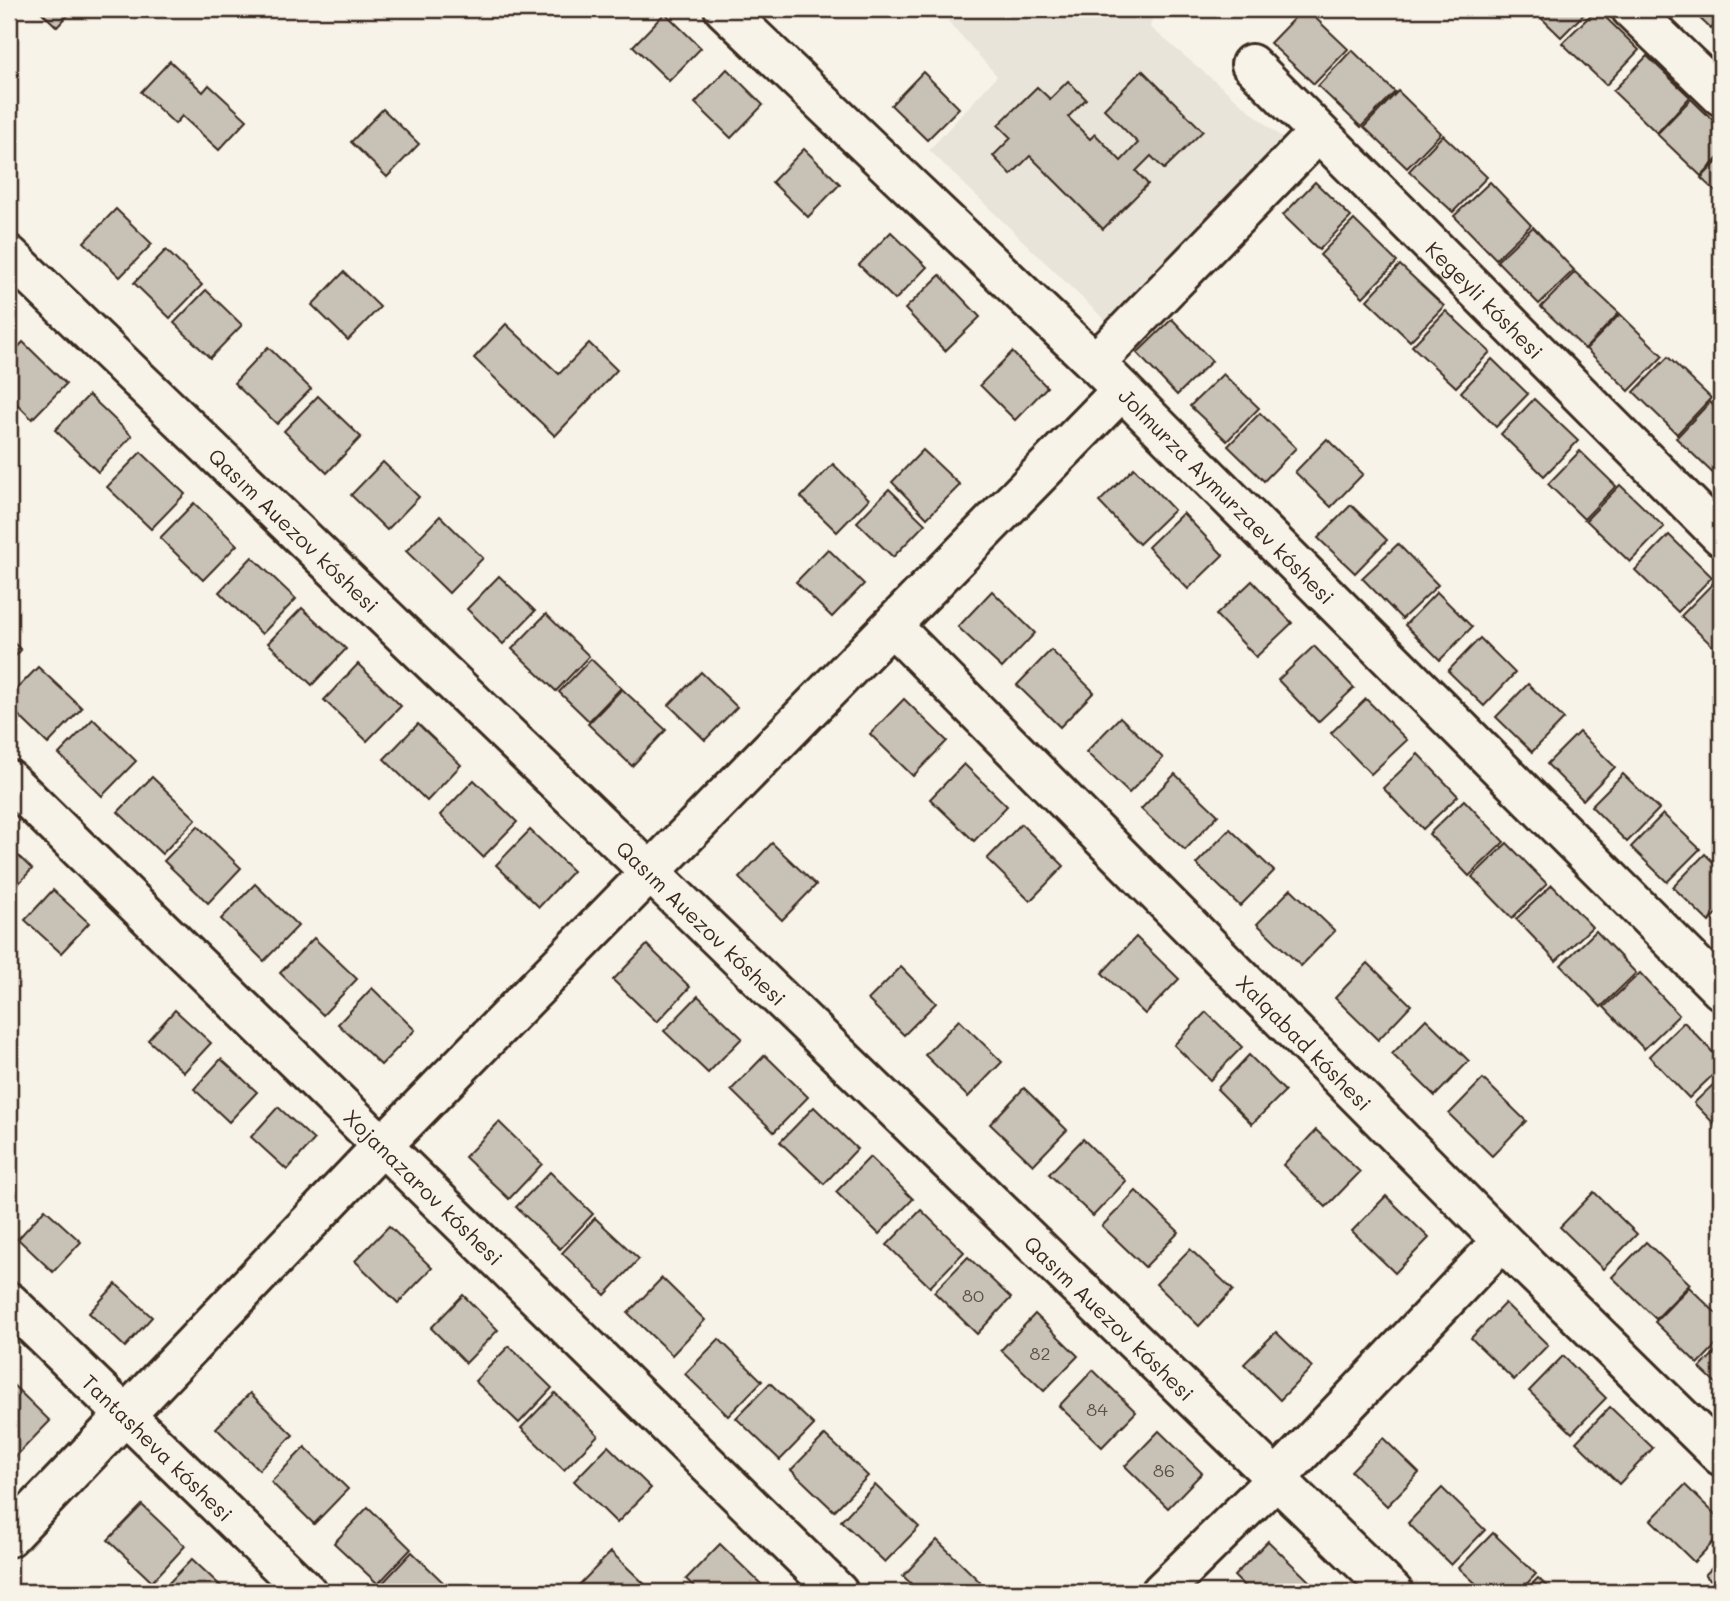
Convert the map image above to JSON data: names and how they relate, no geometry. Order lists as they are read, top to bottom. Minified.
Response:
{"streets":{"street":["Kegeyli kóshesi","Jolmurza Aymurzaev kóshesi","Qasım Auezov kóshesi","Xalqabad kóshesi","Xojanazarov kóshesi","Tantasheva kóshesi"]},"house_numbers":["80","82","84","86"]}
